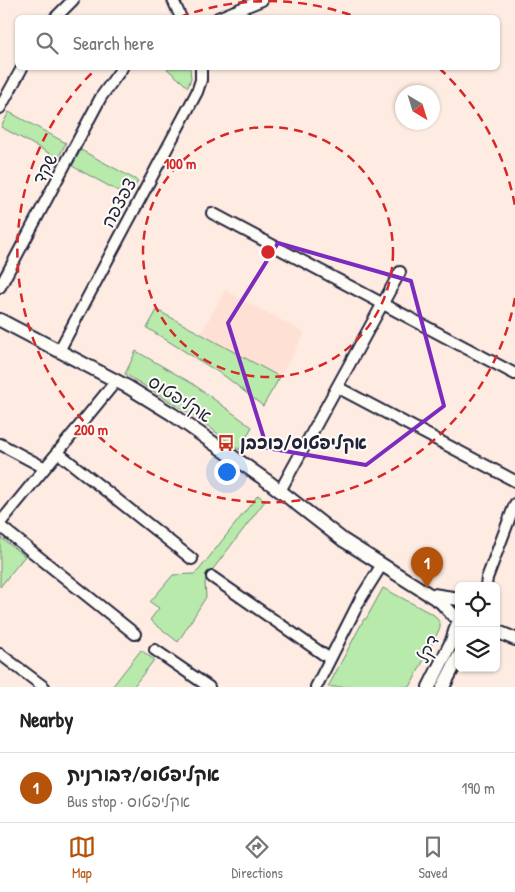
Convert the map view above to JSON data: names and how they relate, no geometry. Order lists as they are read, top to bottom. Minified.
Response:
{"streets":{"street":["שקד","צפצפה","אקליפטוס","דקל"]},"crossings":[["צפצפה","אקליפטוס"]],"places":{"bus stop":["אקליפטוס/כוכבן"]},"north":"bottom right","page":{"search":"Search here","pins":"1","heading":"Nearby","list":[{"mark":"1","name":"אקליפטוס/דבורנית","note":"Bus stop · אקליפטוס","value":"190 m"}],"nav":["Map","Directions","Saved"]},"rings":["100 m","200 m"]}
